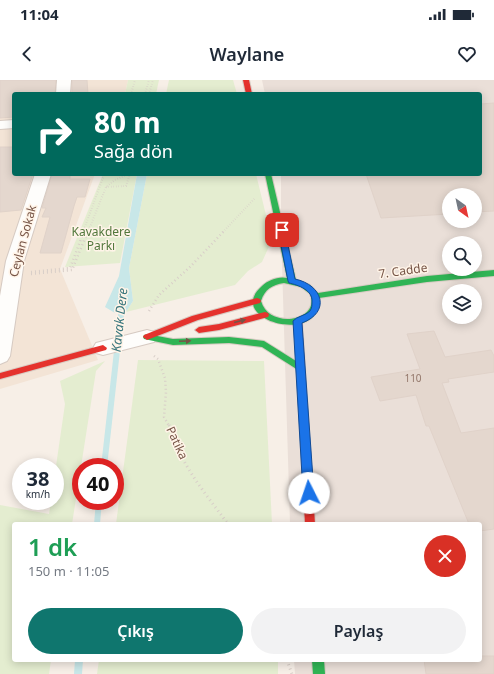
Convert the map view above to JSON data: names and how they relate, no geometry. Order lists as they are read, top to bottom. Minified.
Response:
{"streets":{"street":["Ceylan Sokak","7. Cadde"],"path":["Patika"]},"water":["Kavak Dere"],"parks":["Kavakdere Parkı"],"house_numbers":["110"],"north":"bottom right","page":{"status":"11:04","header":"Waylane","turn":["80 m","Sağa dön"],"speed":"38 km/h","limit":"40","heading":["1 dk","150 m · 11:05"],"buttons":["Çıkış","Paylaş"]}}
